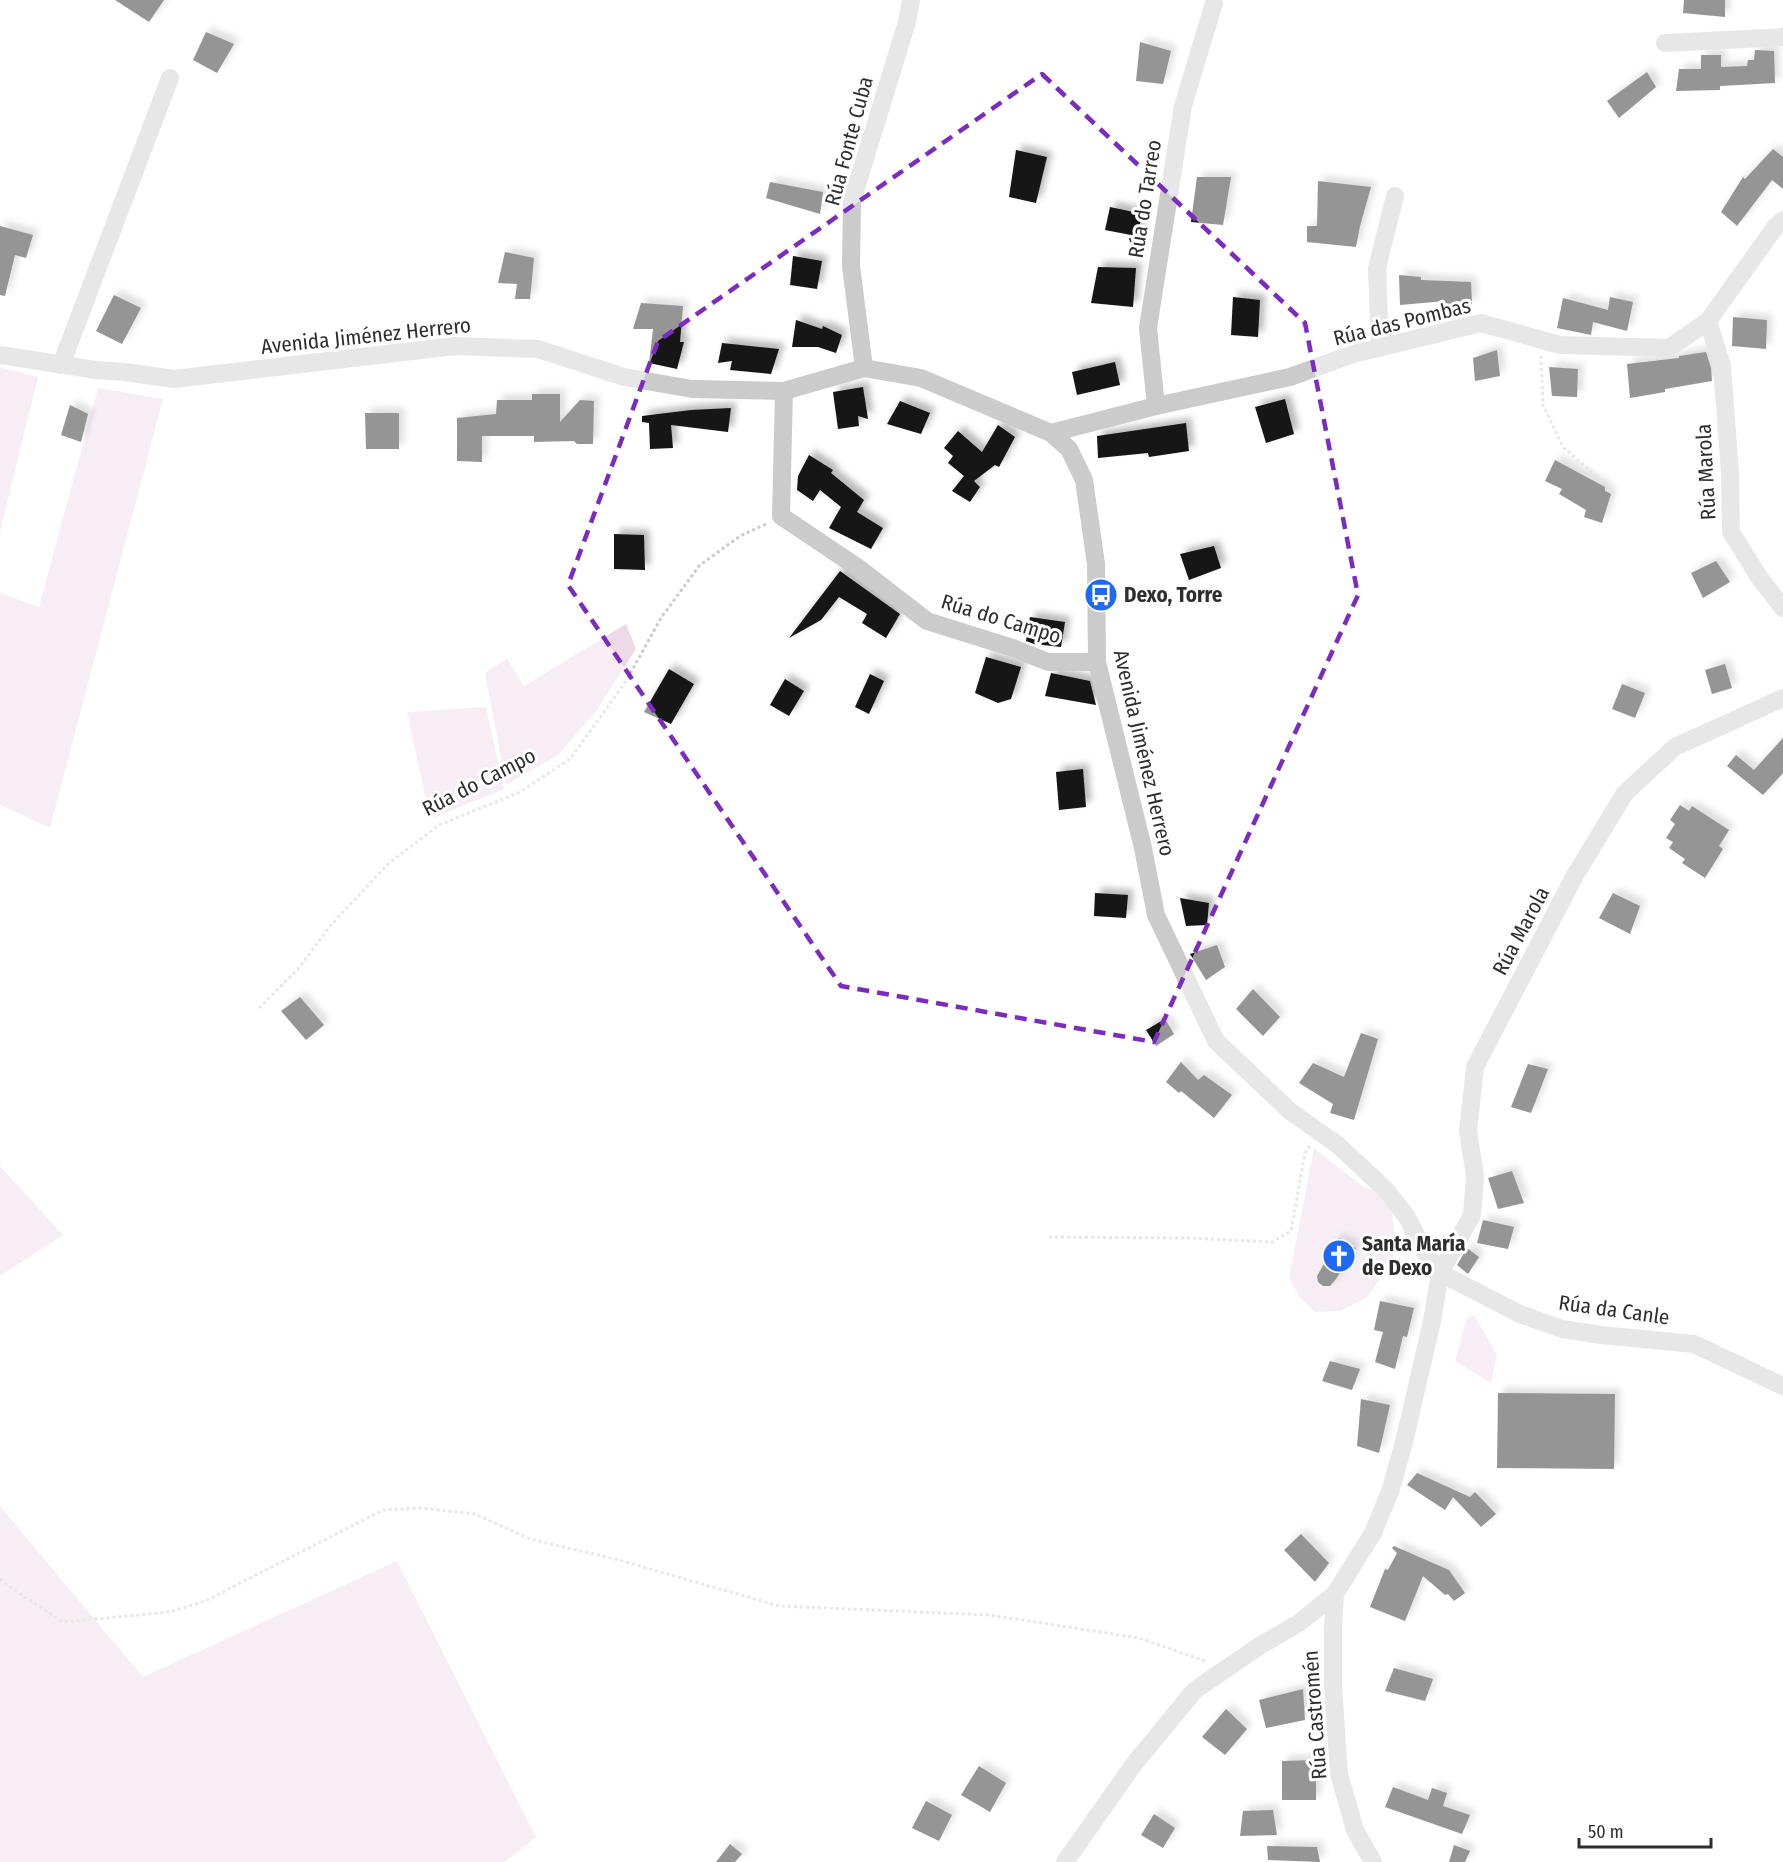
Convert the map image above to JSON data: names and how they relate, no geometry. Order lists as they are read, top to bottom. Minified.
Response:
{"streets":{"street":["Rúa Fonte Cuba","Rúa do Tarreo","Rúa das Pombas","Avenida Jiménez Herrero","Rúa Marola","Rúa do Campo","Rúa da Canle","Rúa Castromén"]},"crossings":[["Rúa Fonte Cuba","Avenida Jiménez Herrero"],["Rúa do Tarreo","Rúa das Pombas"],["Rúa das Pombas","Avenida Jiménez Herrero"],["Rúa das Pombas","Rúa Marola"],["Avenida Jiménez Herrero","Rúa Marola"],["Avenida Jiménez Herrero","Rúa do Campo"],["Avenida Jiménez Herrero","Rúa da Canle"],["Rúa Marola","Rúa da Canle"]],"places":{"bus stop":["Dexo, Torre"],"church":["Santa María de Dexo"]},"scale_bar":"50 m"}
